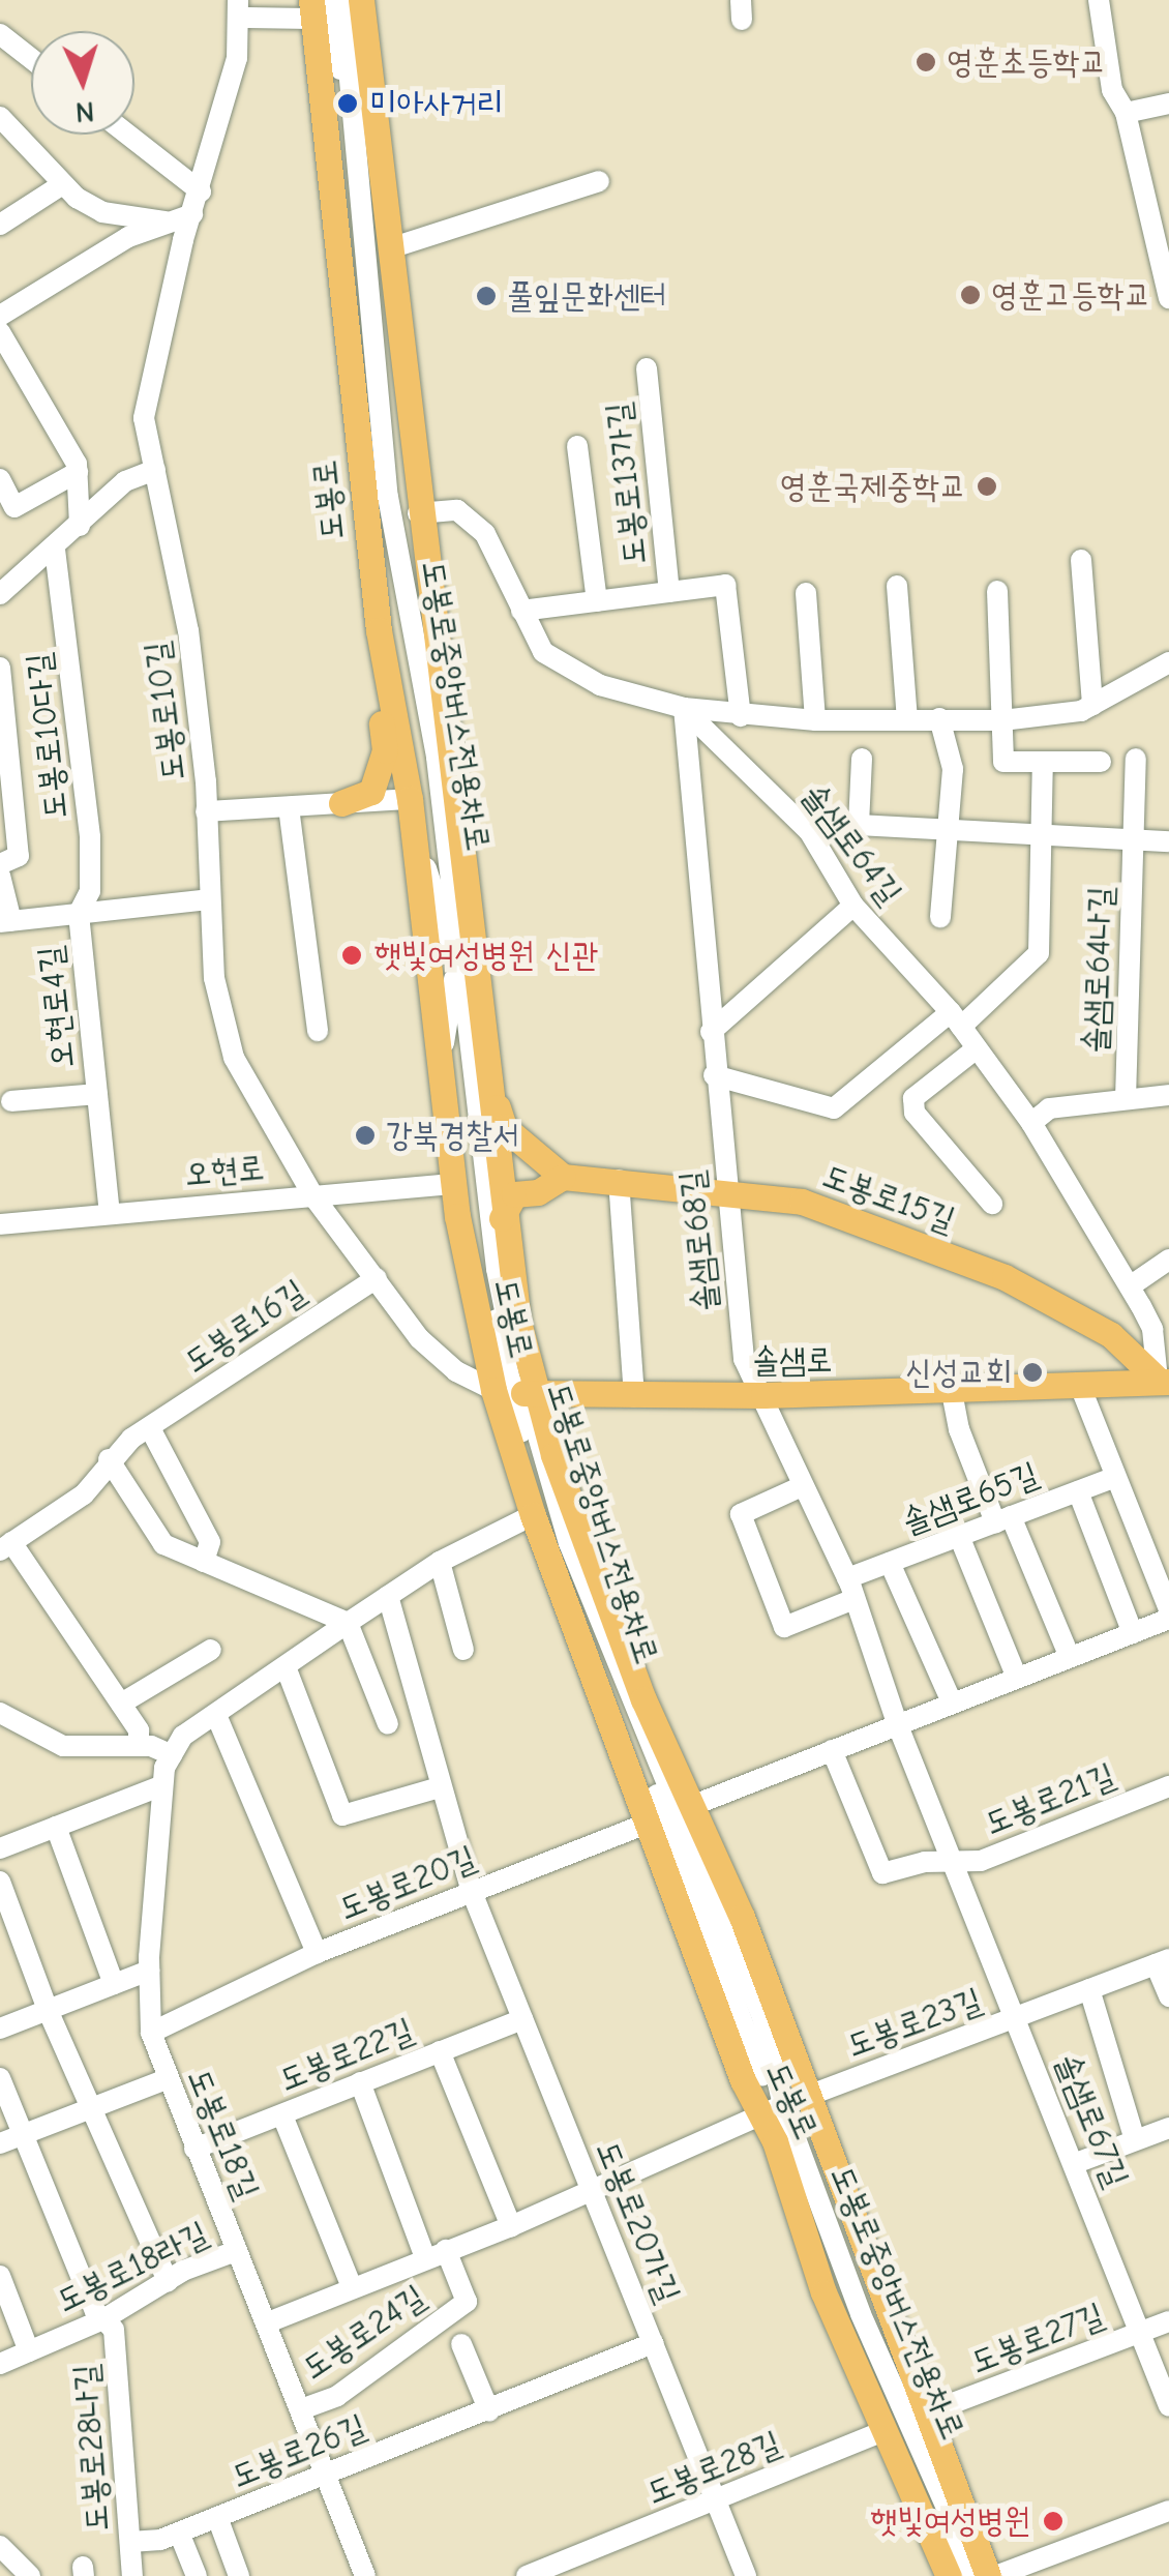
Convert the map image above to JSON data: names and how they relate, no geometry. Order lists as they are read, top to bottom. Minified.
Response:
{"streets":{"main road":["도봉로","도봉로15길","솔샘로"],"street":["도봉로13가길","도봉로중앙버스전용차로","도봉로10길","도봉로10다길","솔샘로64길","솔샘로64나길","오현로4길","오현로","솔샘로68길","도봉로16길","솔샘로65길","도봉로21길","도봉로20길","도봉로23길","도봉로22길","솔샘로67길","도봉로18길","도봉로20가길","도봉로18라길","도봉로24길","도봉로27길","도봉로28나길","도봉로26길","도봉로28길"]},"crossings":[["도봉로","도봉로중앙버스전용차로"],["도봉로","도봉로10길"],["도봉로","오현로"],["도봉로","솔샘로"],["도봉로","도봉로20길"],["도봉로","도봉로23길"],["도봉로","도봉로24길"],["도봉로","도봉로27길"],["도봉로","도봉로28길"],["도봉로중앙버스전용차로","도봉로10길"],["도봉로중앙버스전용차로","솔샘로"],["도봉로중앙버스전용차로","도봉로23길"],["도봉로중앙버스전용차로","도봉로24길"],["도봉로10길","오현로"],["도봉로10길","도봉로16길"],["도봉로10길","솔샘로"],["도봉로10다길","오현로4길"],["솔샘로64길","솔샘로64나길"],["솔샘로64길","도봉로15길"],["솔샘로64길","솔샘로68길"],["솔샘로64길","솔샘로"],["오현로4길","오현로"],["도봉로15길","솔샘로68길"],["도봉로15길","솔샘로"],["솔샘로68길","솔샘로"],["솔샘로68길","솔샘로67길"],["솔샘로","솔샘로67길"],["솔샘로65길","솔샘로67길"],["도봉로21길","솔샘로67길"],["도봉로20길","솔샘로67길"],["도봉로20길","도봉로18길"],["도봉로20길","도봉로20가길"],["도봉로23길","솔샘로67길"],["도봉로23길","도봉로24길"],["도봉로22길","도봉로18길"],["도봉로22길","도봉로20가길"],["도봉로22길","도봉로24길"],["솔샘로67길","도봉로27길"],["도봉로18길","도봉로18라길"],["도봉로18길","도봉로24길"],["도봉로18길","도봉로26길"],["도봉로20가길","도봉로24길"],["도봉로20가길","도봉로26길"],["도봉로20가길","도봉로28길"],["도봉로18라길","도봉로28나길"],["도봉로28나길","도봉로26길"]],"places":["영훈초등학교","미아사거리","영훈고등학교","풀잎문화센터","영훈국제중학교","햇빛여성병원 신관","강북경찰서","신성교회","햇빛여성병원"],"north":"bottom"}
